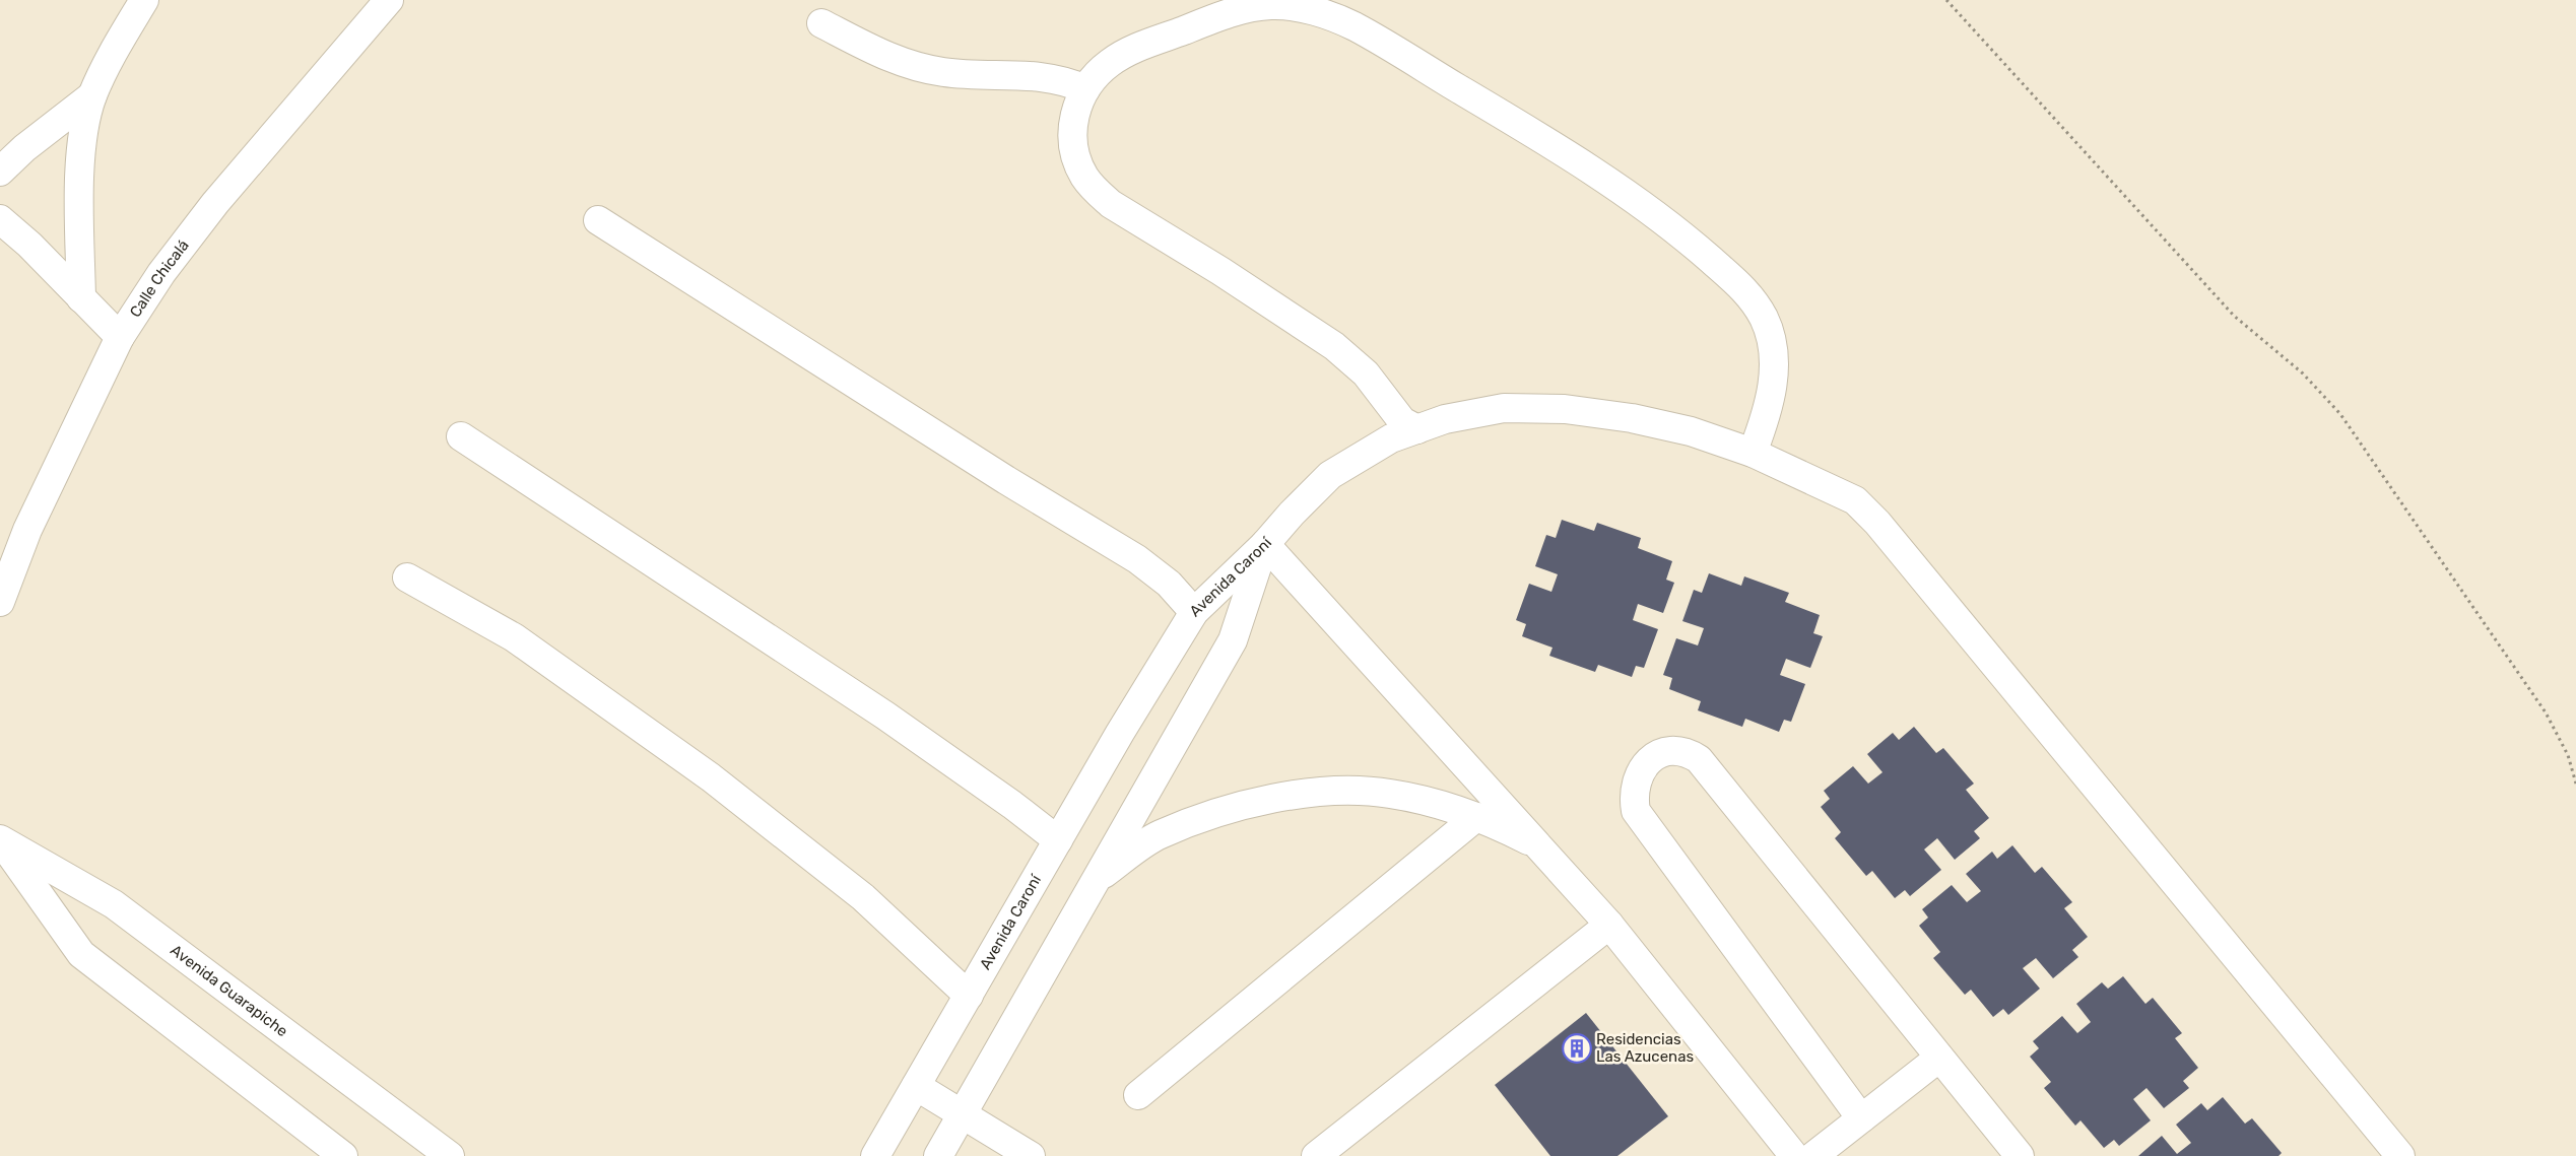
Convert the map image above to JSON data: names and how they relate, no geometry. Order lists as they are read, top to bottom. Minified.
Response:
{"streets":{"street":["Calle Chicalá","Avenida Caroní","Avenida Guarapiche"]},"places":{"building":["Residencias Las Azucenas"]}}
